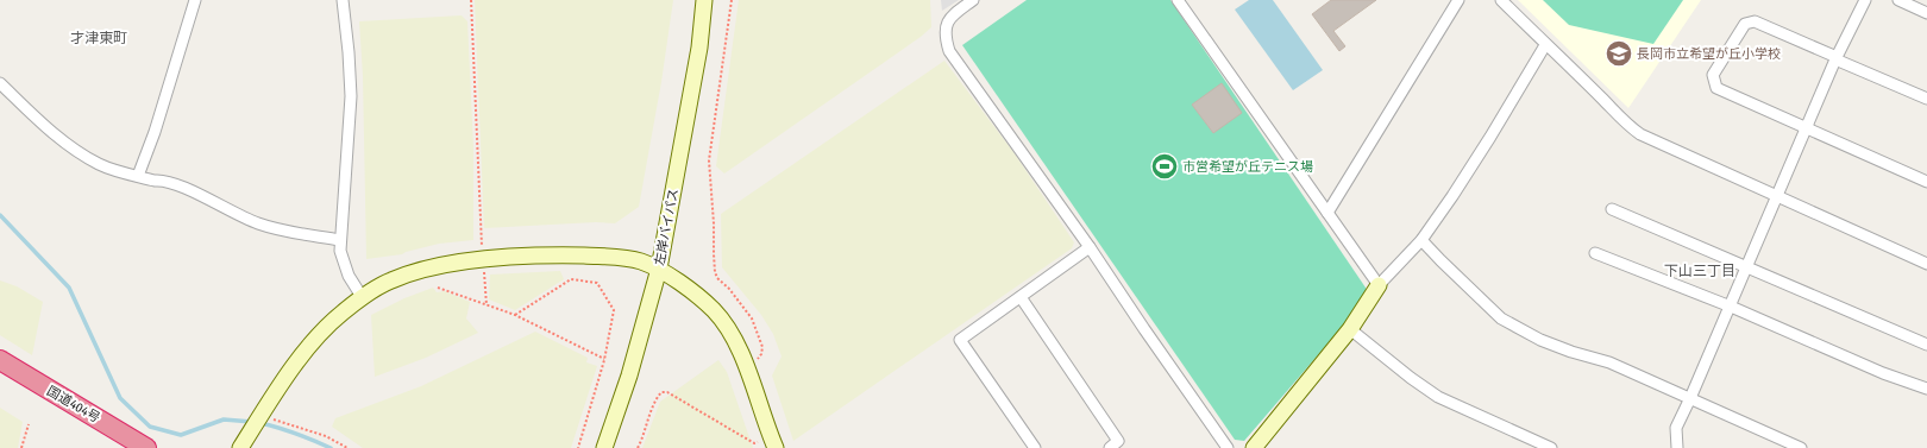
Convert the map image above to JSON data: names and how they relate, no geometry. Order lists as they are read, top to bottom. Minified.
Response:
{"streets":{"highway":["国道404号"],"street":["左岸バイパス"]},"districts":["才津東町","下山三丁目"],"places":{"school or university":["長岡市立希望が丘小学校"],"sports":["市営希望が丘テニス場"]}}
